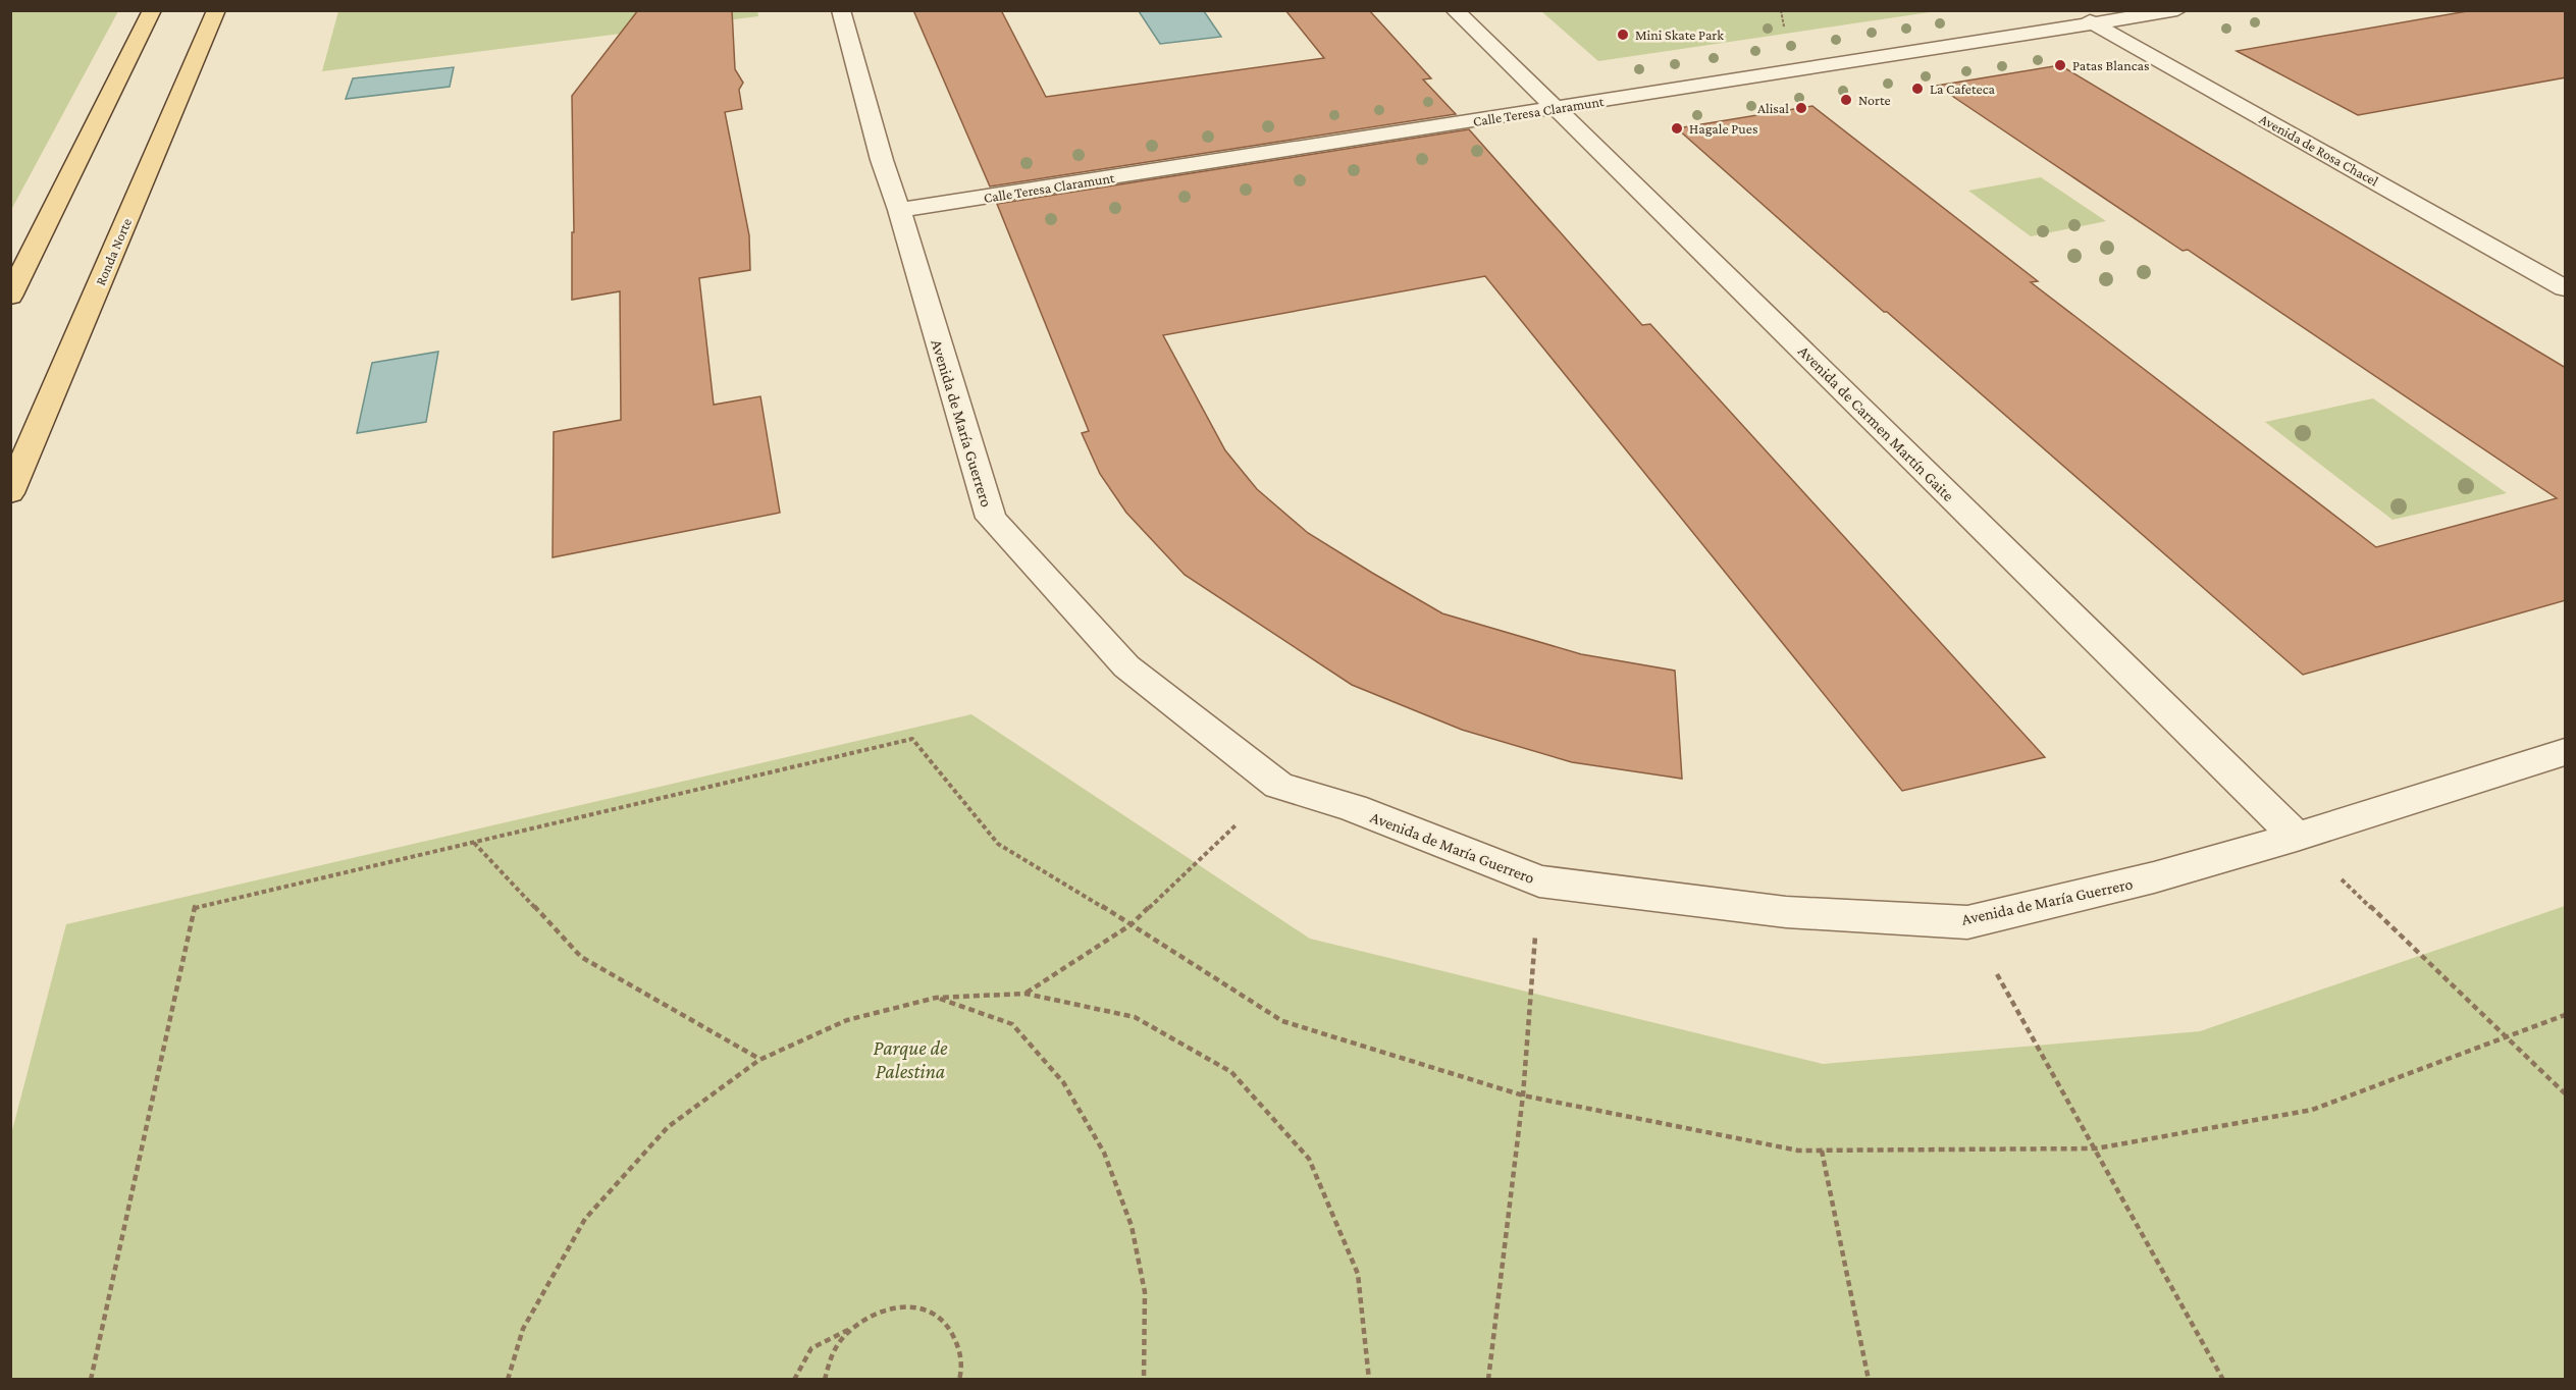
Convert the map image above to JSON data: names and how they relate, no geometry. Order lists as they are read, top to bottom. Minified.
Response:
{"streets":{"main road":["Ronda Norte"],"street":["Calle Teresa Claramunt","Avenida de Rosa Chacel","Avenida de María Guerrero","Avenida de Carmen Martín Gaite"]},"crossings":[["Calle Teresa Claramunt","Avenida de Rosa Chacel"],["Calle Teresa Claramunt","Avenida de María Guerrero"],["Calle Teresa Claramunt","Avenida de Carmen Martín Gaite"],["Avenida de María Guerrero","Avenida de Carmen Martín Gaite"]],"parks":["Parque de Palestina"],"places":["Mini Skate Park","Patas Blancas","La Cafeteca","Norte","Alisal","Hagale Pues"]}
